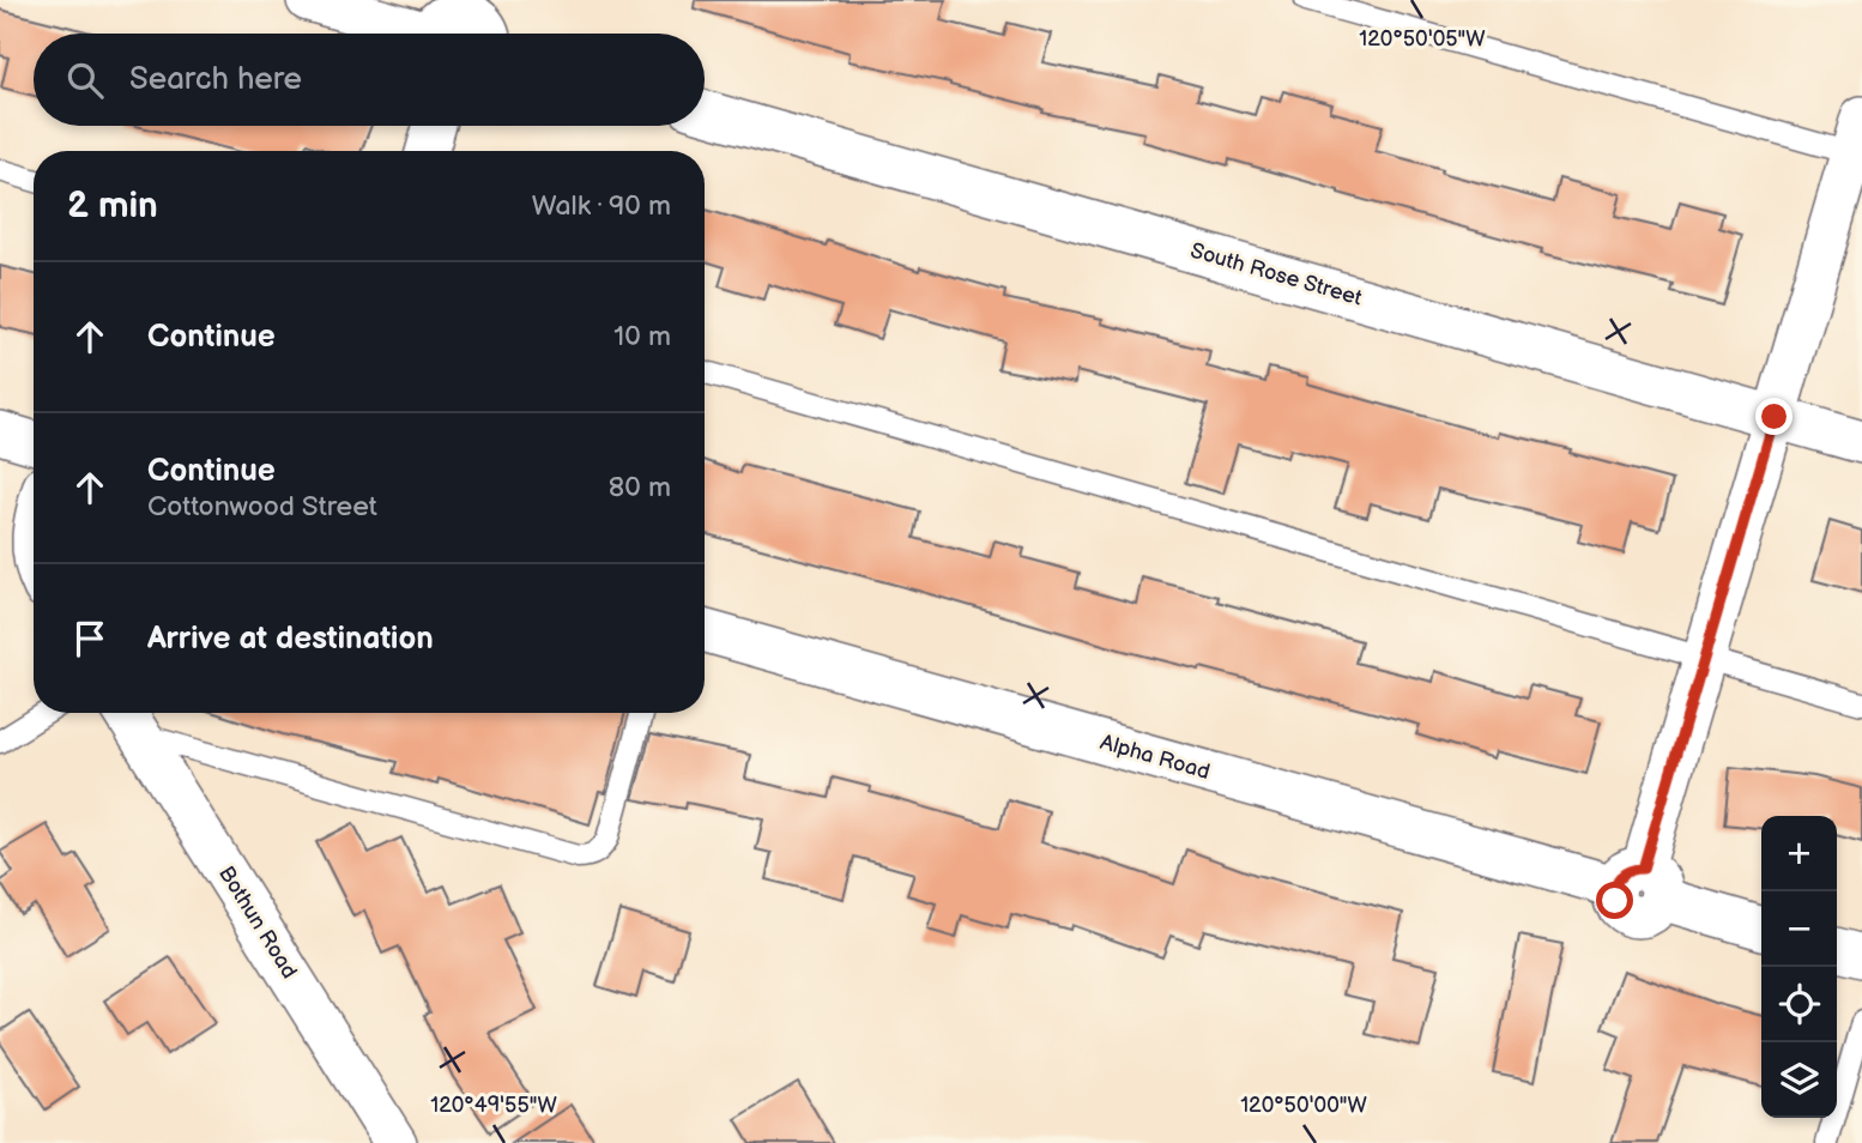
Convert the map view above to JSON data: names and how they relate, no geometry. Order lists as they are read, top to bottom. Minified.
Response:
{"streets":{"street":["South Rose Street","Alpha Road","Bothun Road"]},"page":{"search":"Search here","heading":["2 min","Walk · 90 m"],"list":[["Continue","10 m"],["Continue","Cottonwood Street","80 m"],"Arrive at destination"],"map_buttons":["+","−"]},"coordinates":["120°50'05\"W","120°49'55\"W","120°50'00\"W"]}
